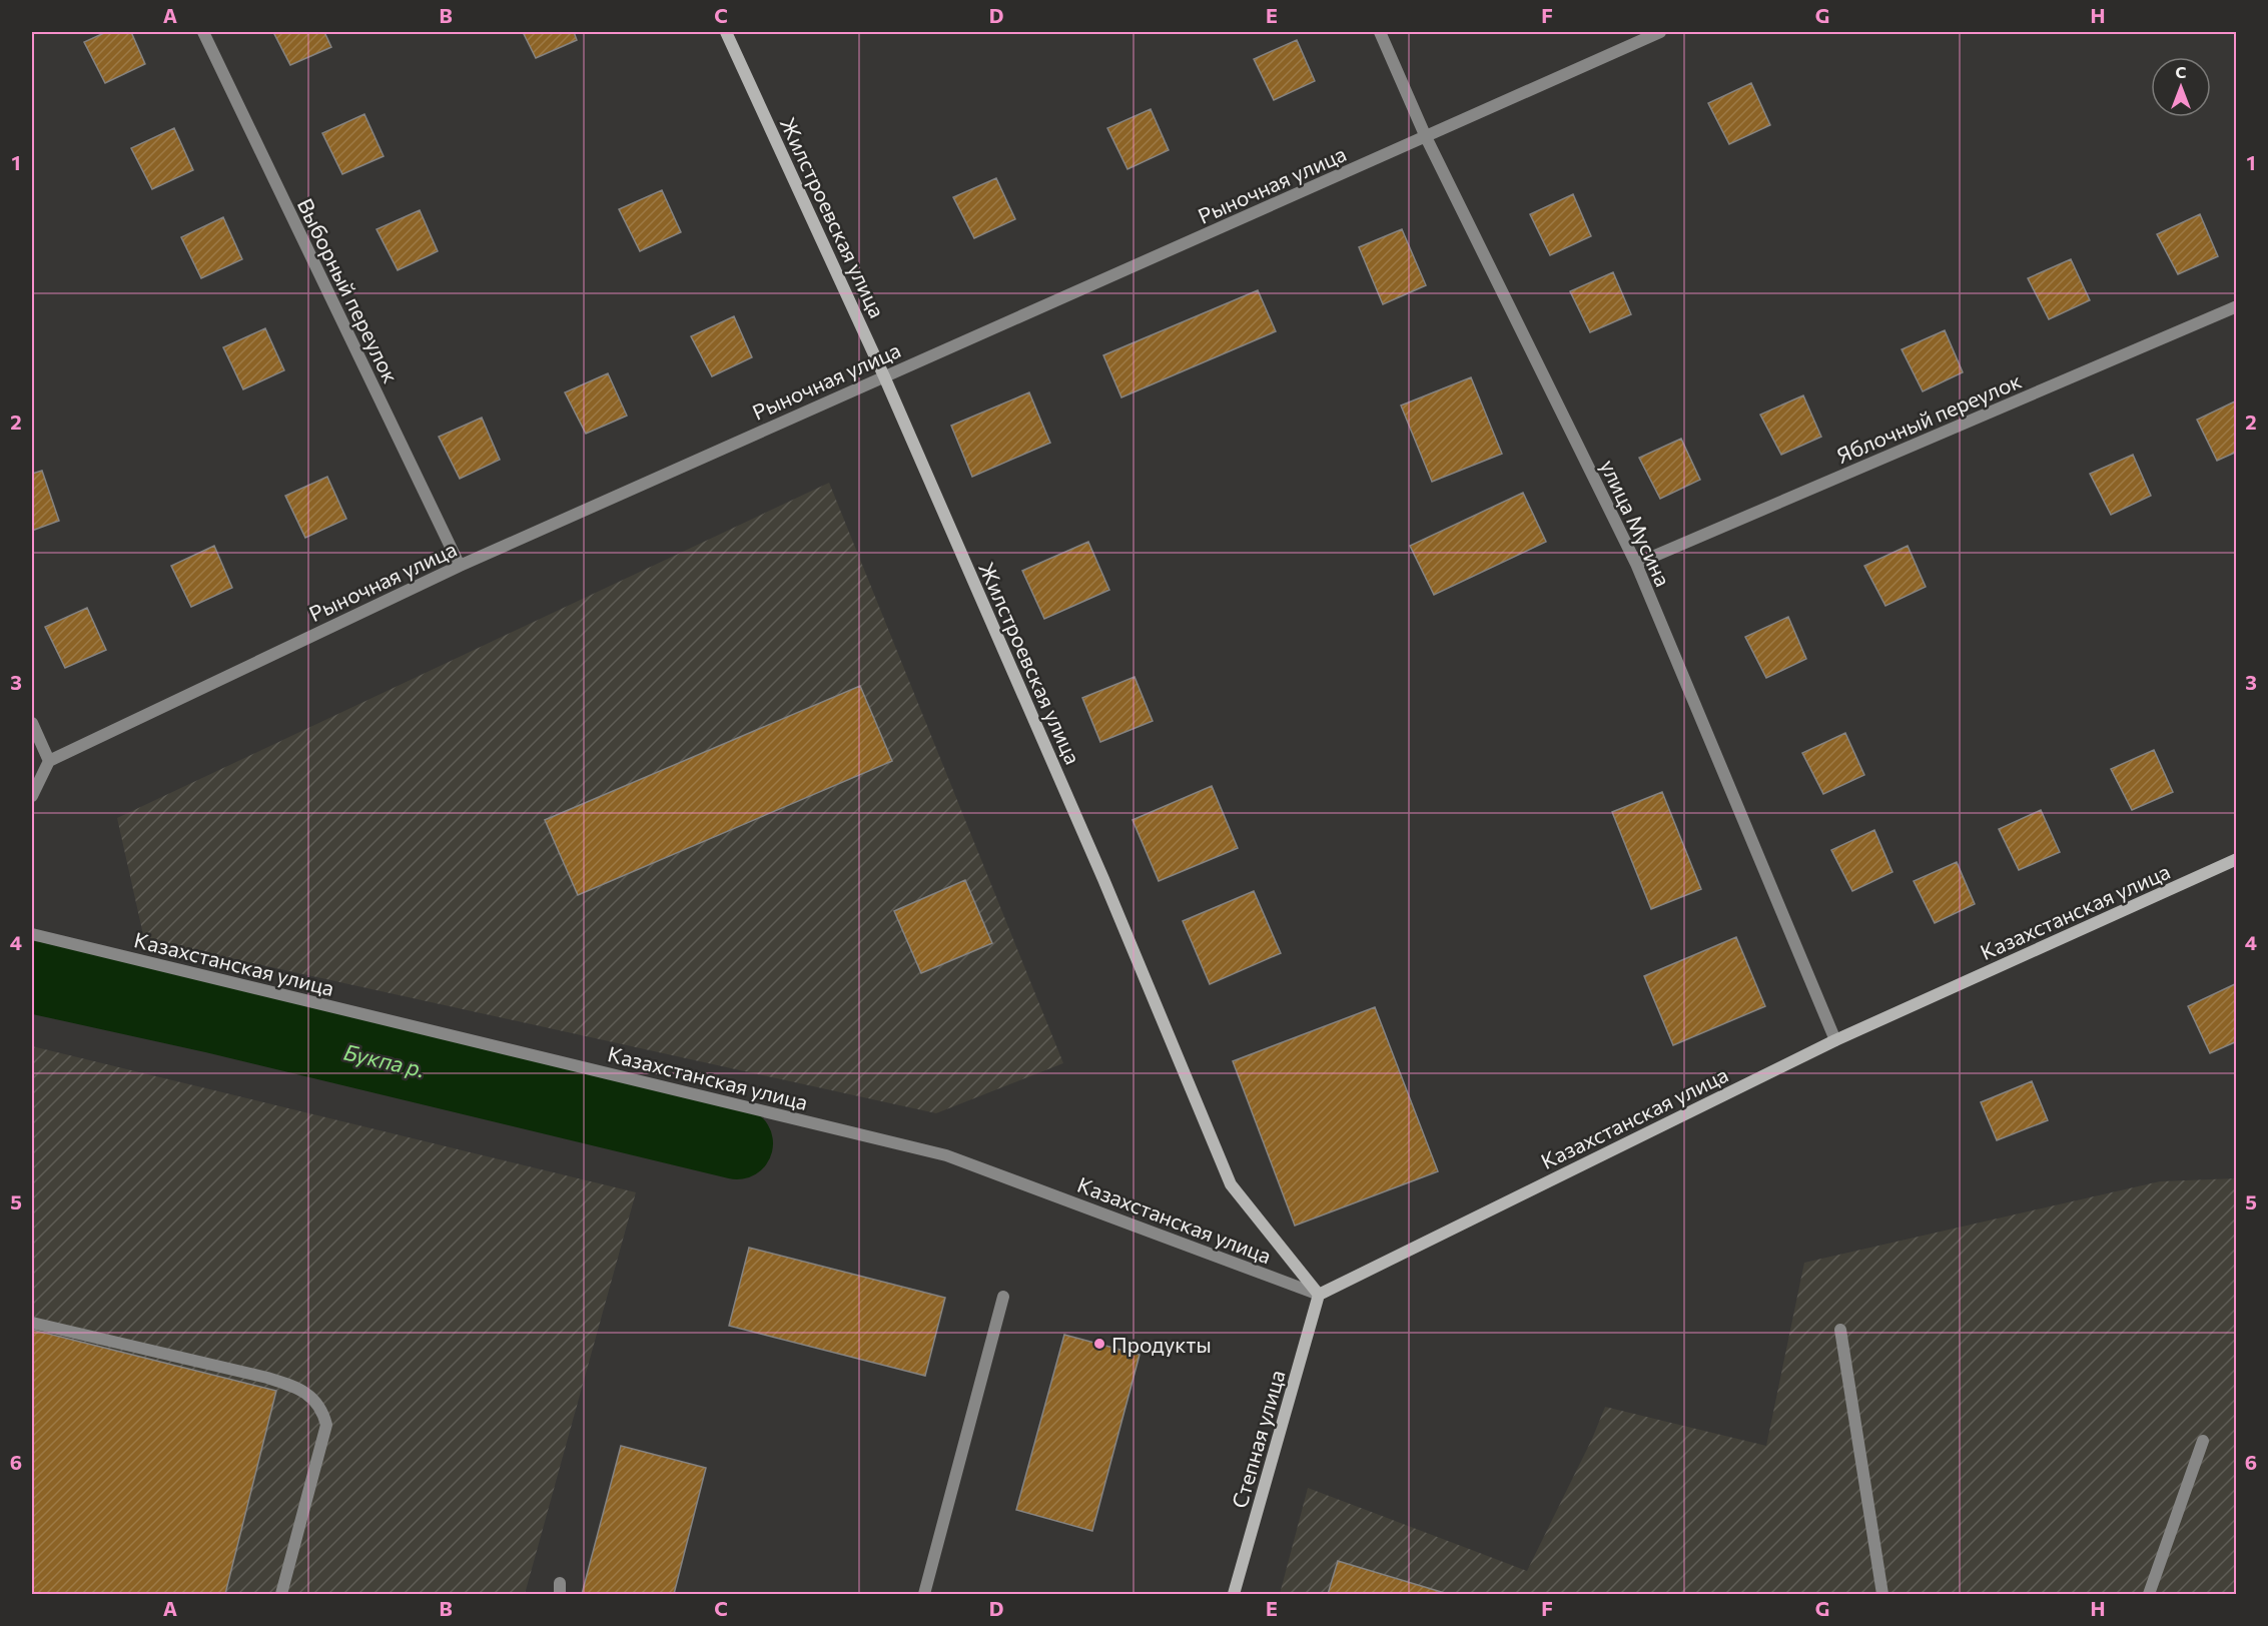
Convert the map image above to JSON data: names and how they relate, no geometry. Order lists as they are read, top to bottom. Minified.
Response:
{"streets":{"street":["Рыночная улица","Жилстроевская улица","Выборный переулок","Яблочный переулок","улица Мусина","Казахстанская улица","Степная улица"]},"crossings":[["Рыночная улица","Жилстроевская улица"],["Рыночная улица","Выборный переулок"],["Рыночная улица","улица Мусина"],["Жилстроевская улица","Казахстанская улица"],["Жилстроевская улица","Степная улица"],["Яблочный переулок","улица Мусина"],["улица Мусина","Казахстанская улица"],["Казахстанская улица","Степная улица"]],"water":["Букпа р."],"places":["Продукты"],"north":"top","grid":{"columns":["A","B","C","D","E","F","G","H"],"rows":["1","2","3","4","5","6"]}}
